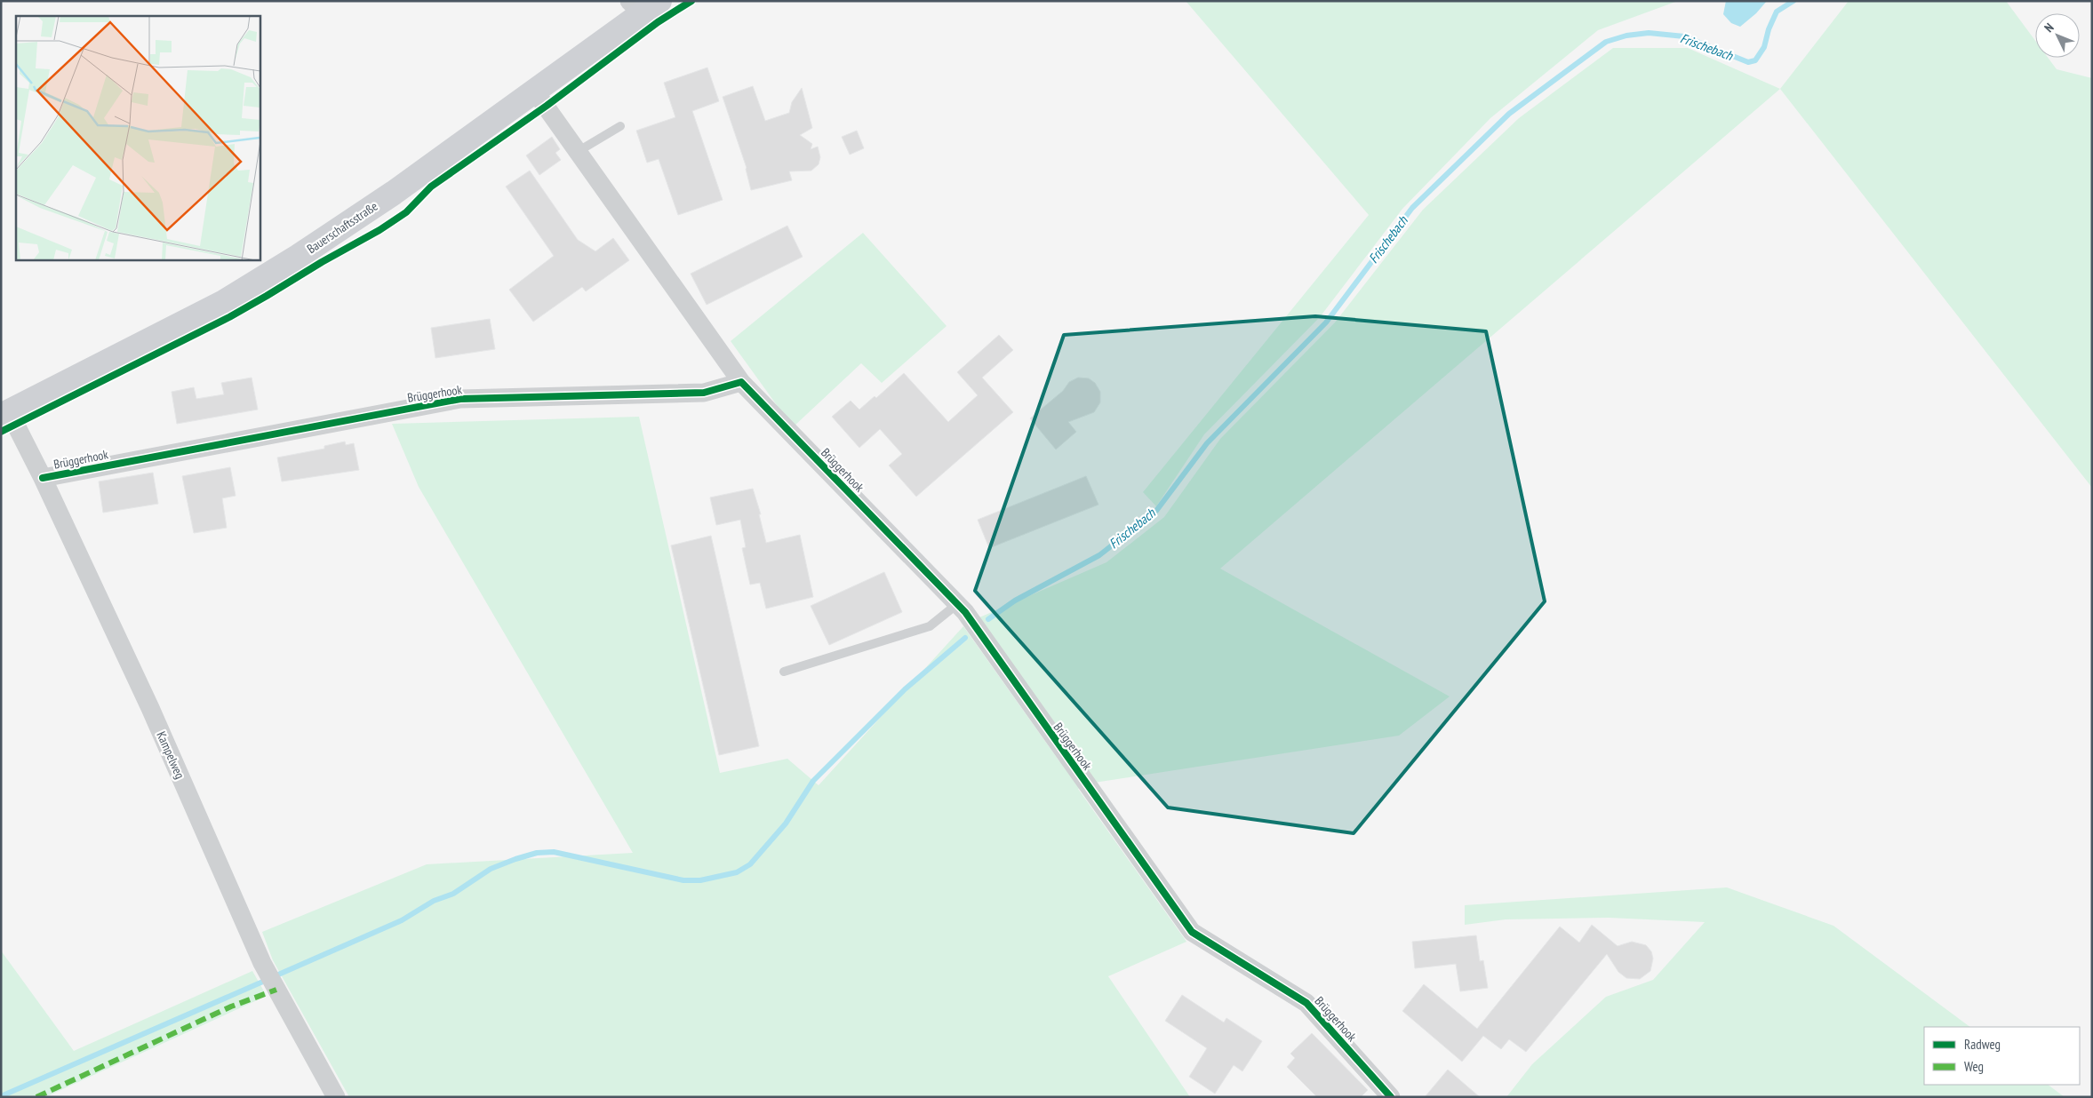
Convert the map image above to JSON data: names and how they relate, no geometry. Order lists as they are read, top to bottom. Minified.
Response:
{"streets":{"street":["Bauerschaftsstraße","Brüggerhook","Kampelweg"]},"crossings":[["Bauerschaftsstraße","Kampelweg"],["Brüggerhook","Kampelweg"]],"water":["Frischebach"],"legend":["Radweg","Weg"],"north":"top left"}
